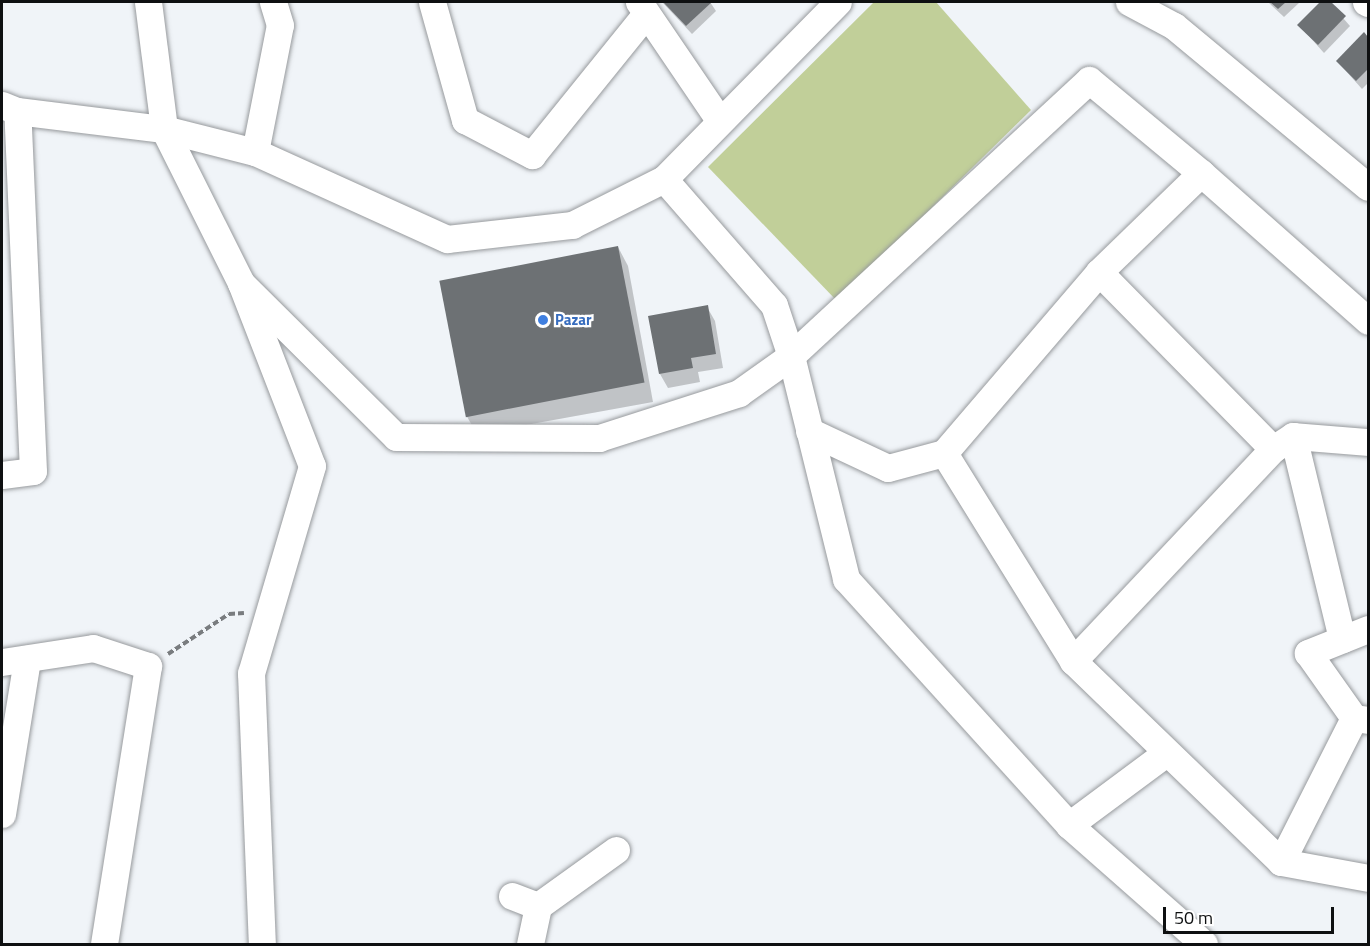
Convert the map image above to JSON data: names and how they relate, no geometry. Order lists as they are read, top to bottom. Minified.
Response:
{"places":["Pazar"],"scale_bar":"50 m"}
